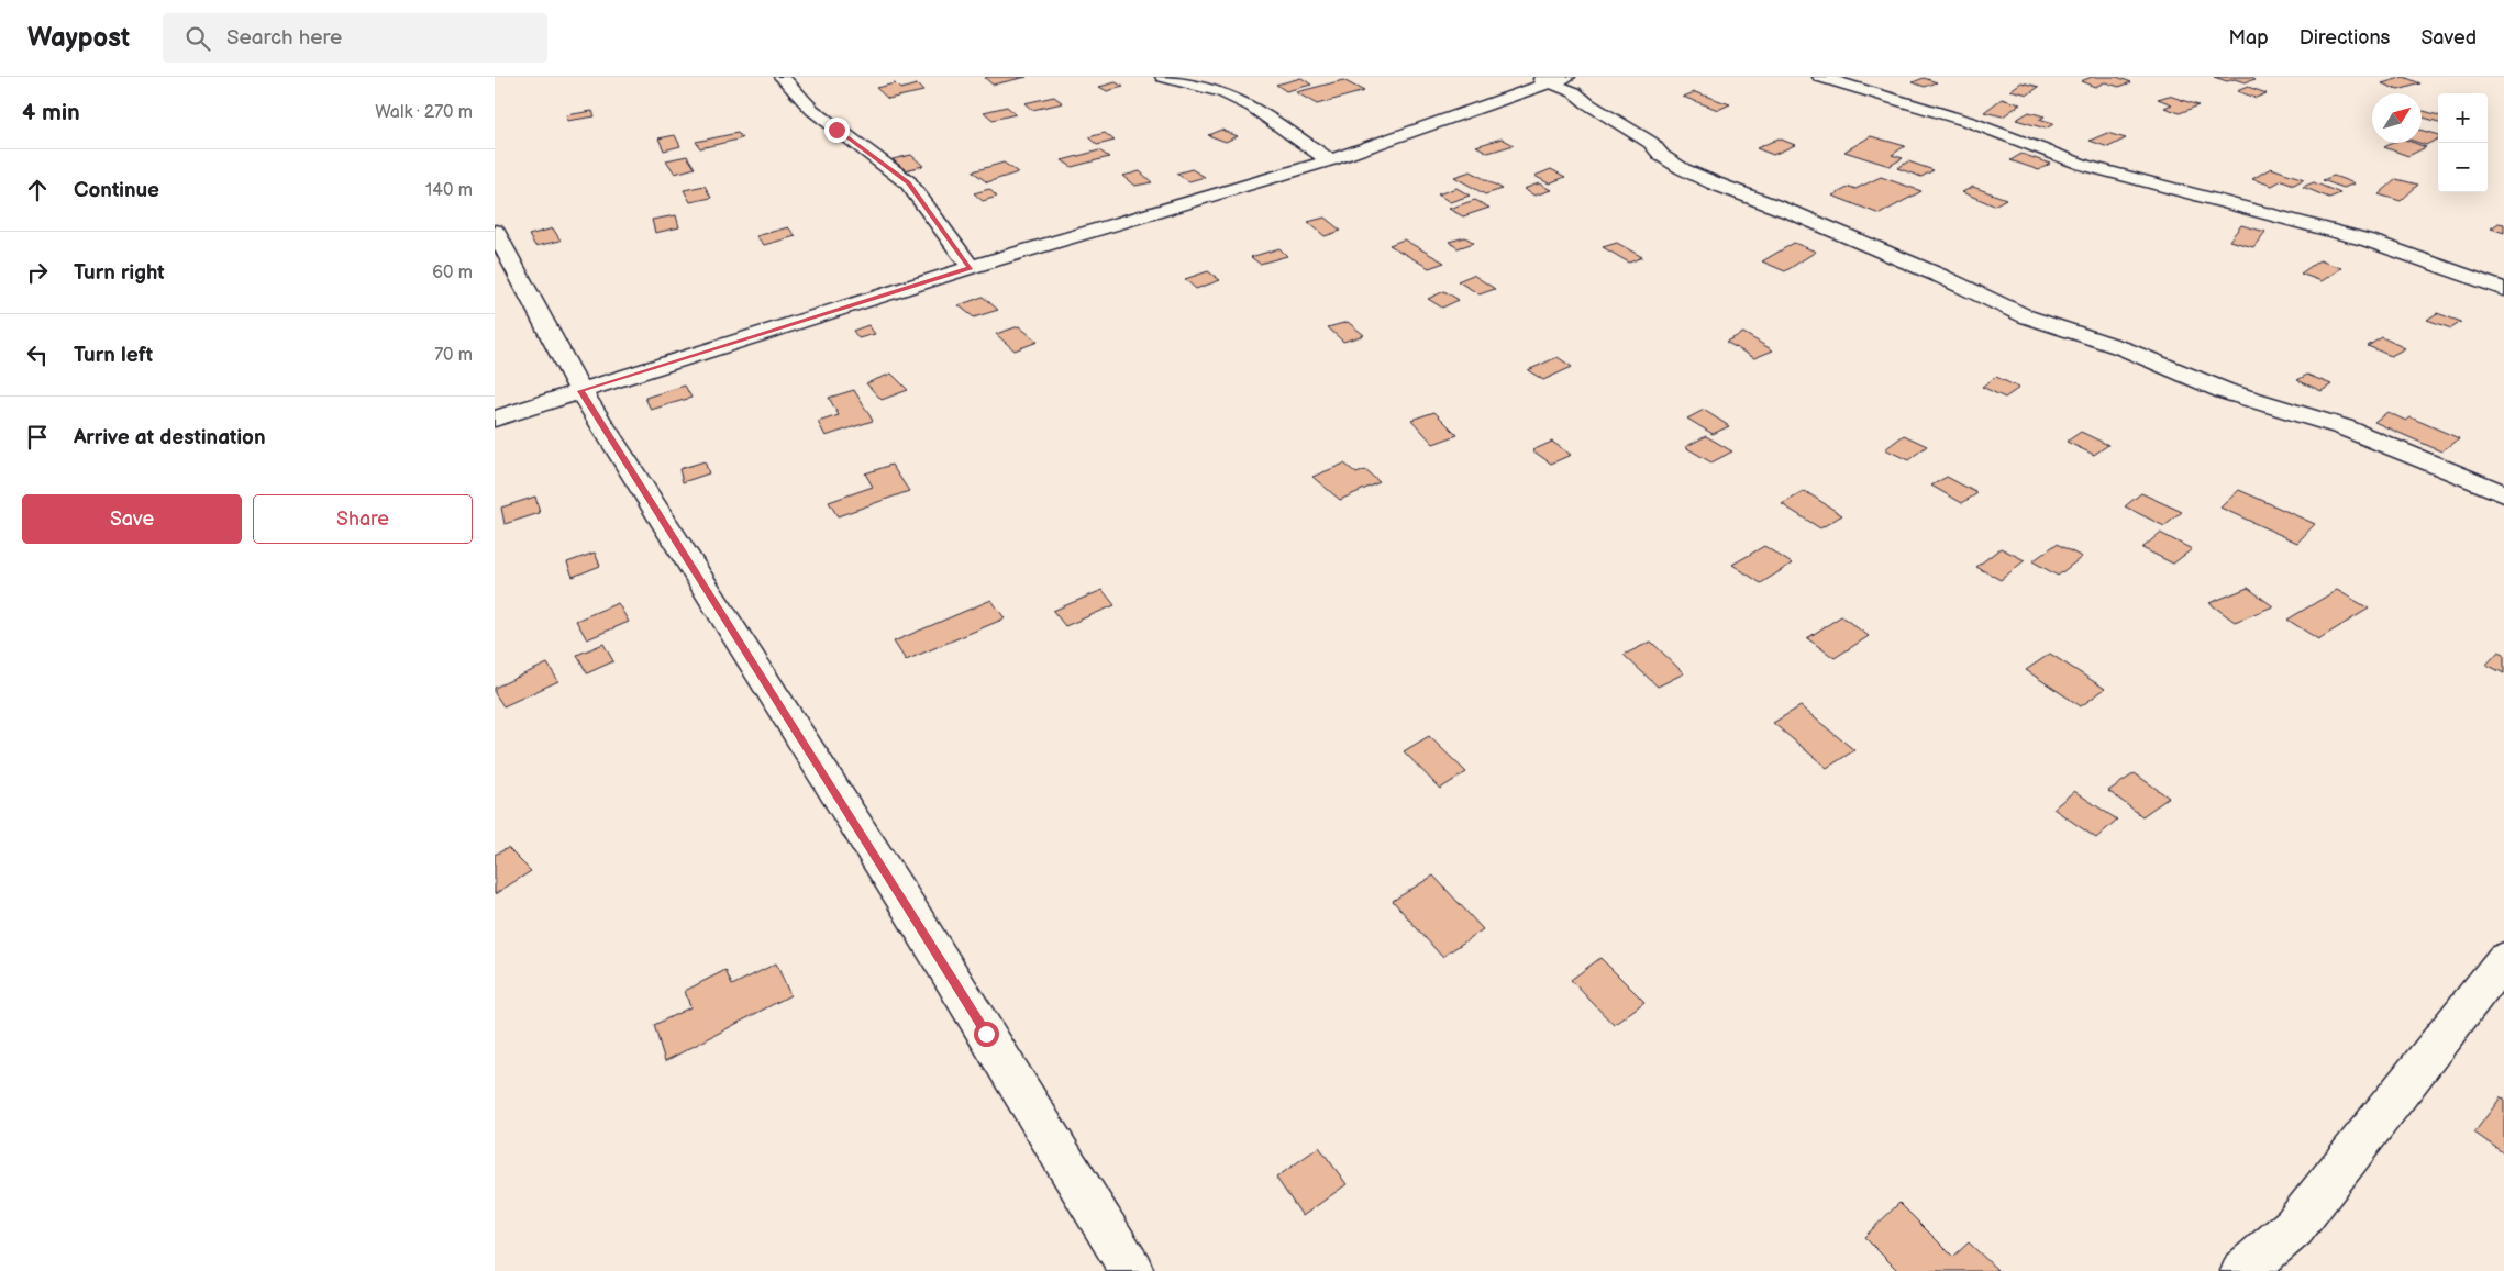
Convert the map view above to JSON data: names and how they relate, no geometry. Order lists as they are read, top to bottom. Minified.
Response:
{"north":"top right","page":{"header":"Waypost","search":"Search here","nav":["Map","Directions","Saved"],"heading":["4 min","Walk · 270 m"],"map_buttons":["+","−"],"list":[["Continue","140 m"],["Turn right","60 m"],["Turn left","70 m"],"Arrive at destination"],"buttons":["Save","Share"]}}
